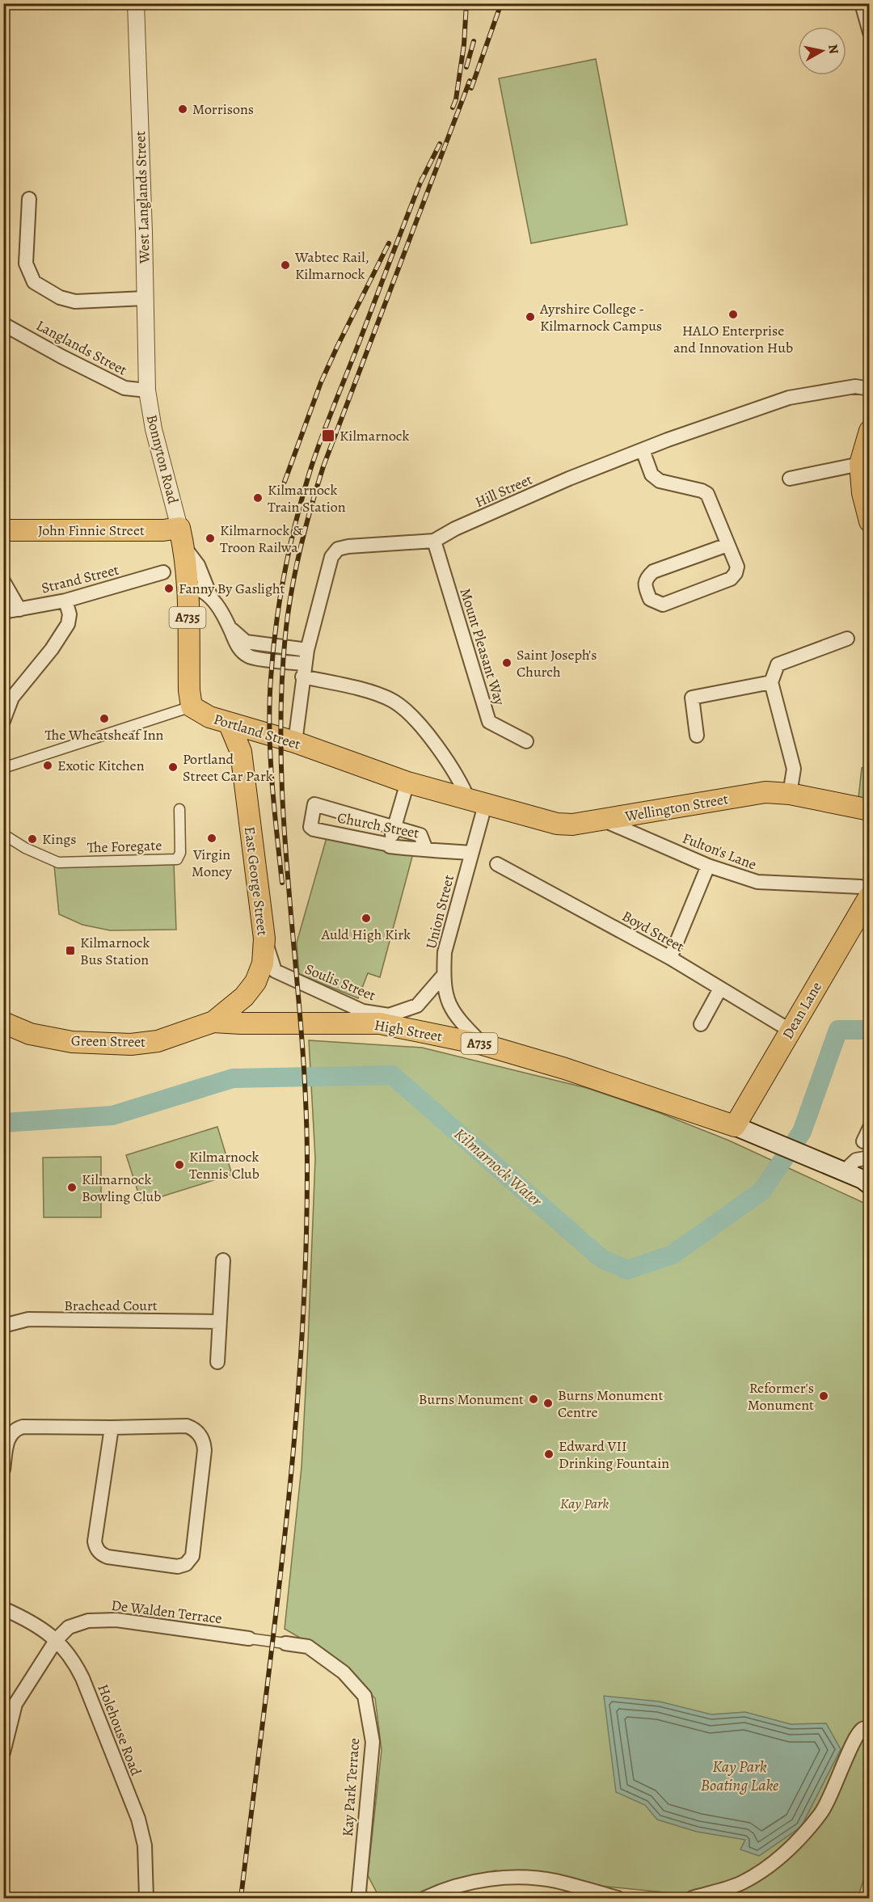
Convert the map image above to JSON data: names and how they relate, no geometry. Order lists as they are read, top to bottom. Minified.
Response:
{"streets":{"main road":["John Finnie Street","A735","Portland Street","Wellington Street","East George Street","Dean Lane","High Street","Green Street"],"street":["West Langlands Street","Langlands Street","Bonnyton Road","Hill Street","Strand Street","Mount Pleasant Way","Church Street","The Foregate","Fulton's Lane","Union Street","Boyd Street","Soulis Street","Braehead Court","De Walden Terrace","Holehouse Road","Kay Park Terrace"]},"crossings":[["West Langlands Street","Langlands Street"],["West Langlands Street","Bonnyton Road"],["Langlands Street","Bonnyton Road"],["Bonnyton Road","John Finnie Street"],["Bonnyton Road","A735"],["Hill Street","Mount Pleasant Way"],["Hill Street","Portland Street"],["John Finnie Street","A735"],["A735","Portland Street"],["Portland Street","Wellington Street"],["Portland Street","East George Street"],["Portland Street","Union Street"],["Wellington Street","Fulton's Lane"],["Wellington Street","Union Street"],["Church Street","Union Street"],["Fulton's Lane","Dean Lane"],["East George Street","Soulis Street"],["East George Street","High Street"],["East George Street","Green Street"],["Union Street","Soulis Street"],["Union Street","High Street"],["Boyd Street","Dean Lane"],["Dean Lane","High Street"],["High Street","Green Street"],["De Walden Terrace","Holehouse Road"]],"water":["Kilmarnock Water","Kay Park Boating Lake"],"parks":["Kay Park"],"places":{"other":["Morrisons","Wabtec Rail, Kilmarnock","HALO Enterprise and Innovation Hub","Ayrshire College - Kilmarnock Campus","Kilmarnock Train Station","Kilmarnock & Troon Railwa","Fanny By Gaslight","Saint Joseph's Church","The Wheatsheaf Inn","Exotic Kitchen","Portland Street Car Park","Virgin Money","Kings","Auld High Kirk","Kilmarnock Tennis Club","Kilmarnock Bowling Club","Reformer's Monument","Burns Monument","Burns Monument Centre","Edward VII Drinking Fountain"],"transit":["Kilmarnock","Kilmarnock Bus Station"]},"north":"right"}
